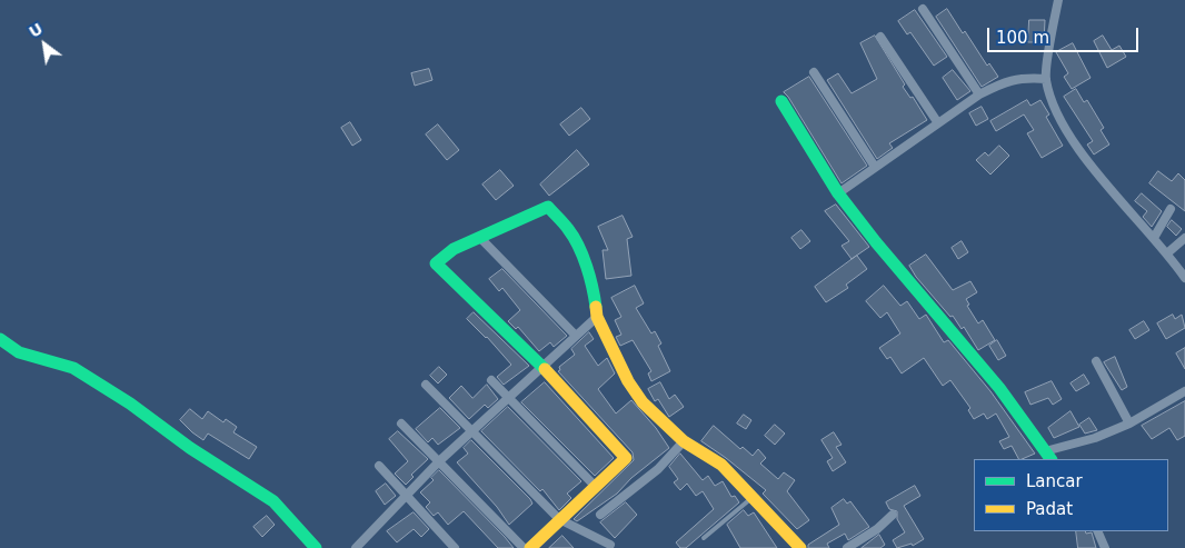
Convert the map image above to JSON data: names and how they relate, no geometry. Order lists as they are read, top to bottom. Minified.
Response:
{"legend":["Lancar","Padat"],"scale_bar":"100 m","north":"top left"}
